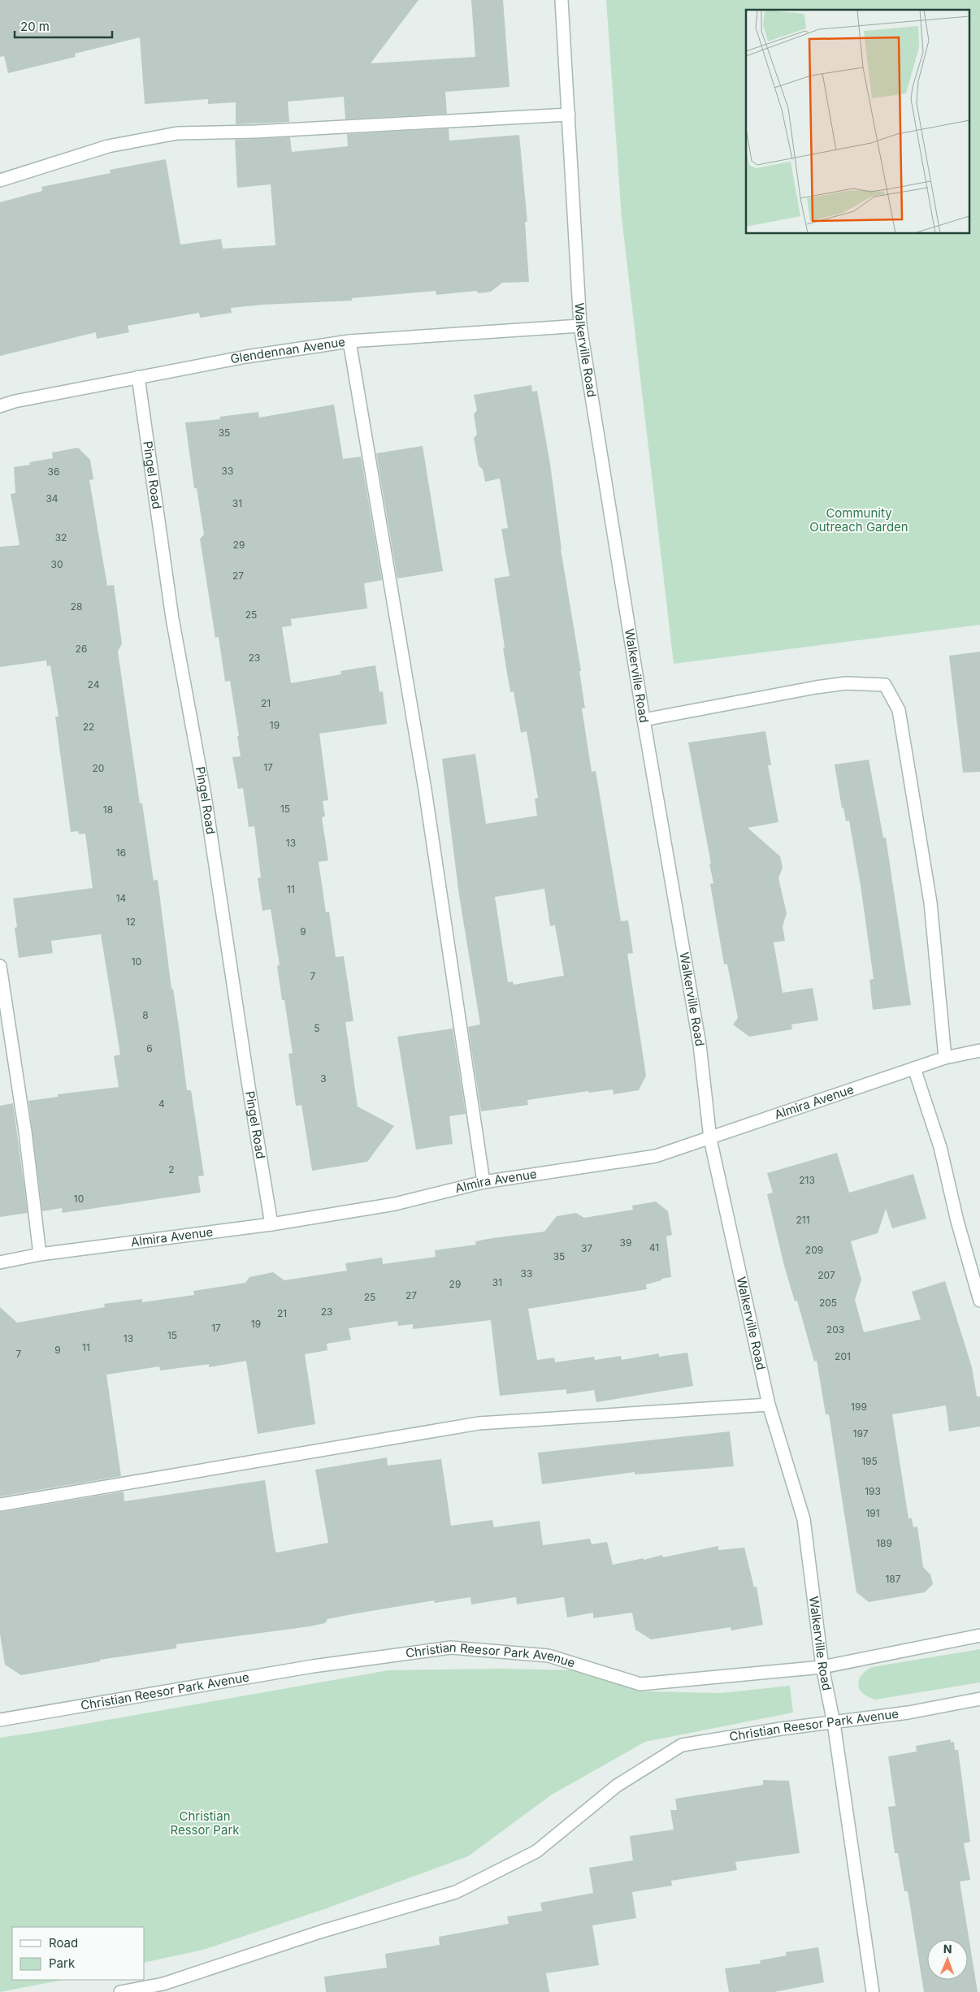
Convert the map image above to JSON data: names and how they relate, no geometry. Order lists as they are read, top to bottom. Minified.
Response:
{"streets":{"street":["Glendennan Avenue","Walkerville Road","Pingel Road","Almira Avenue","Christian Reesor Park Avenue"]},"crossings":[["Glendennan Avenue","Walkerville Road"],["Glendennan Avenue","Pingel Road"],["Walkerville Road","Almira Avenue"],["Walkerville Road","Christian Reesor Park Avenue"],["Pingel Road","Almira Avenue"]],"parks":["Community Outreach Garden","Christian Ressor Park"],"house_numbers":["35","33","36","34","31","32","29","30","27","28","25","26","23","24","21","19","22","17","20","15","18","13","16","11","14","12","9","10","7","8","5","6","3","4","2","213","10","211","39","41","37","209","35","33","207","31","29","27","25","205","23","21","19","17","203","15","13","11","9","7","201","199","197","195","193","191","189","187"],"legend":["Road","Park"],"scale_bar":"20 m","north":"top"}
